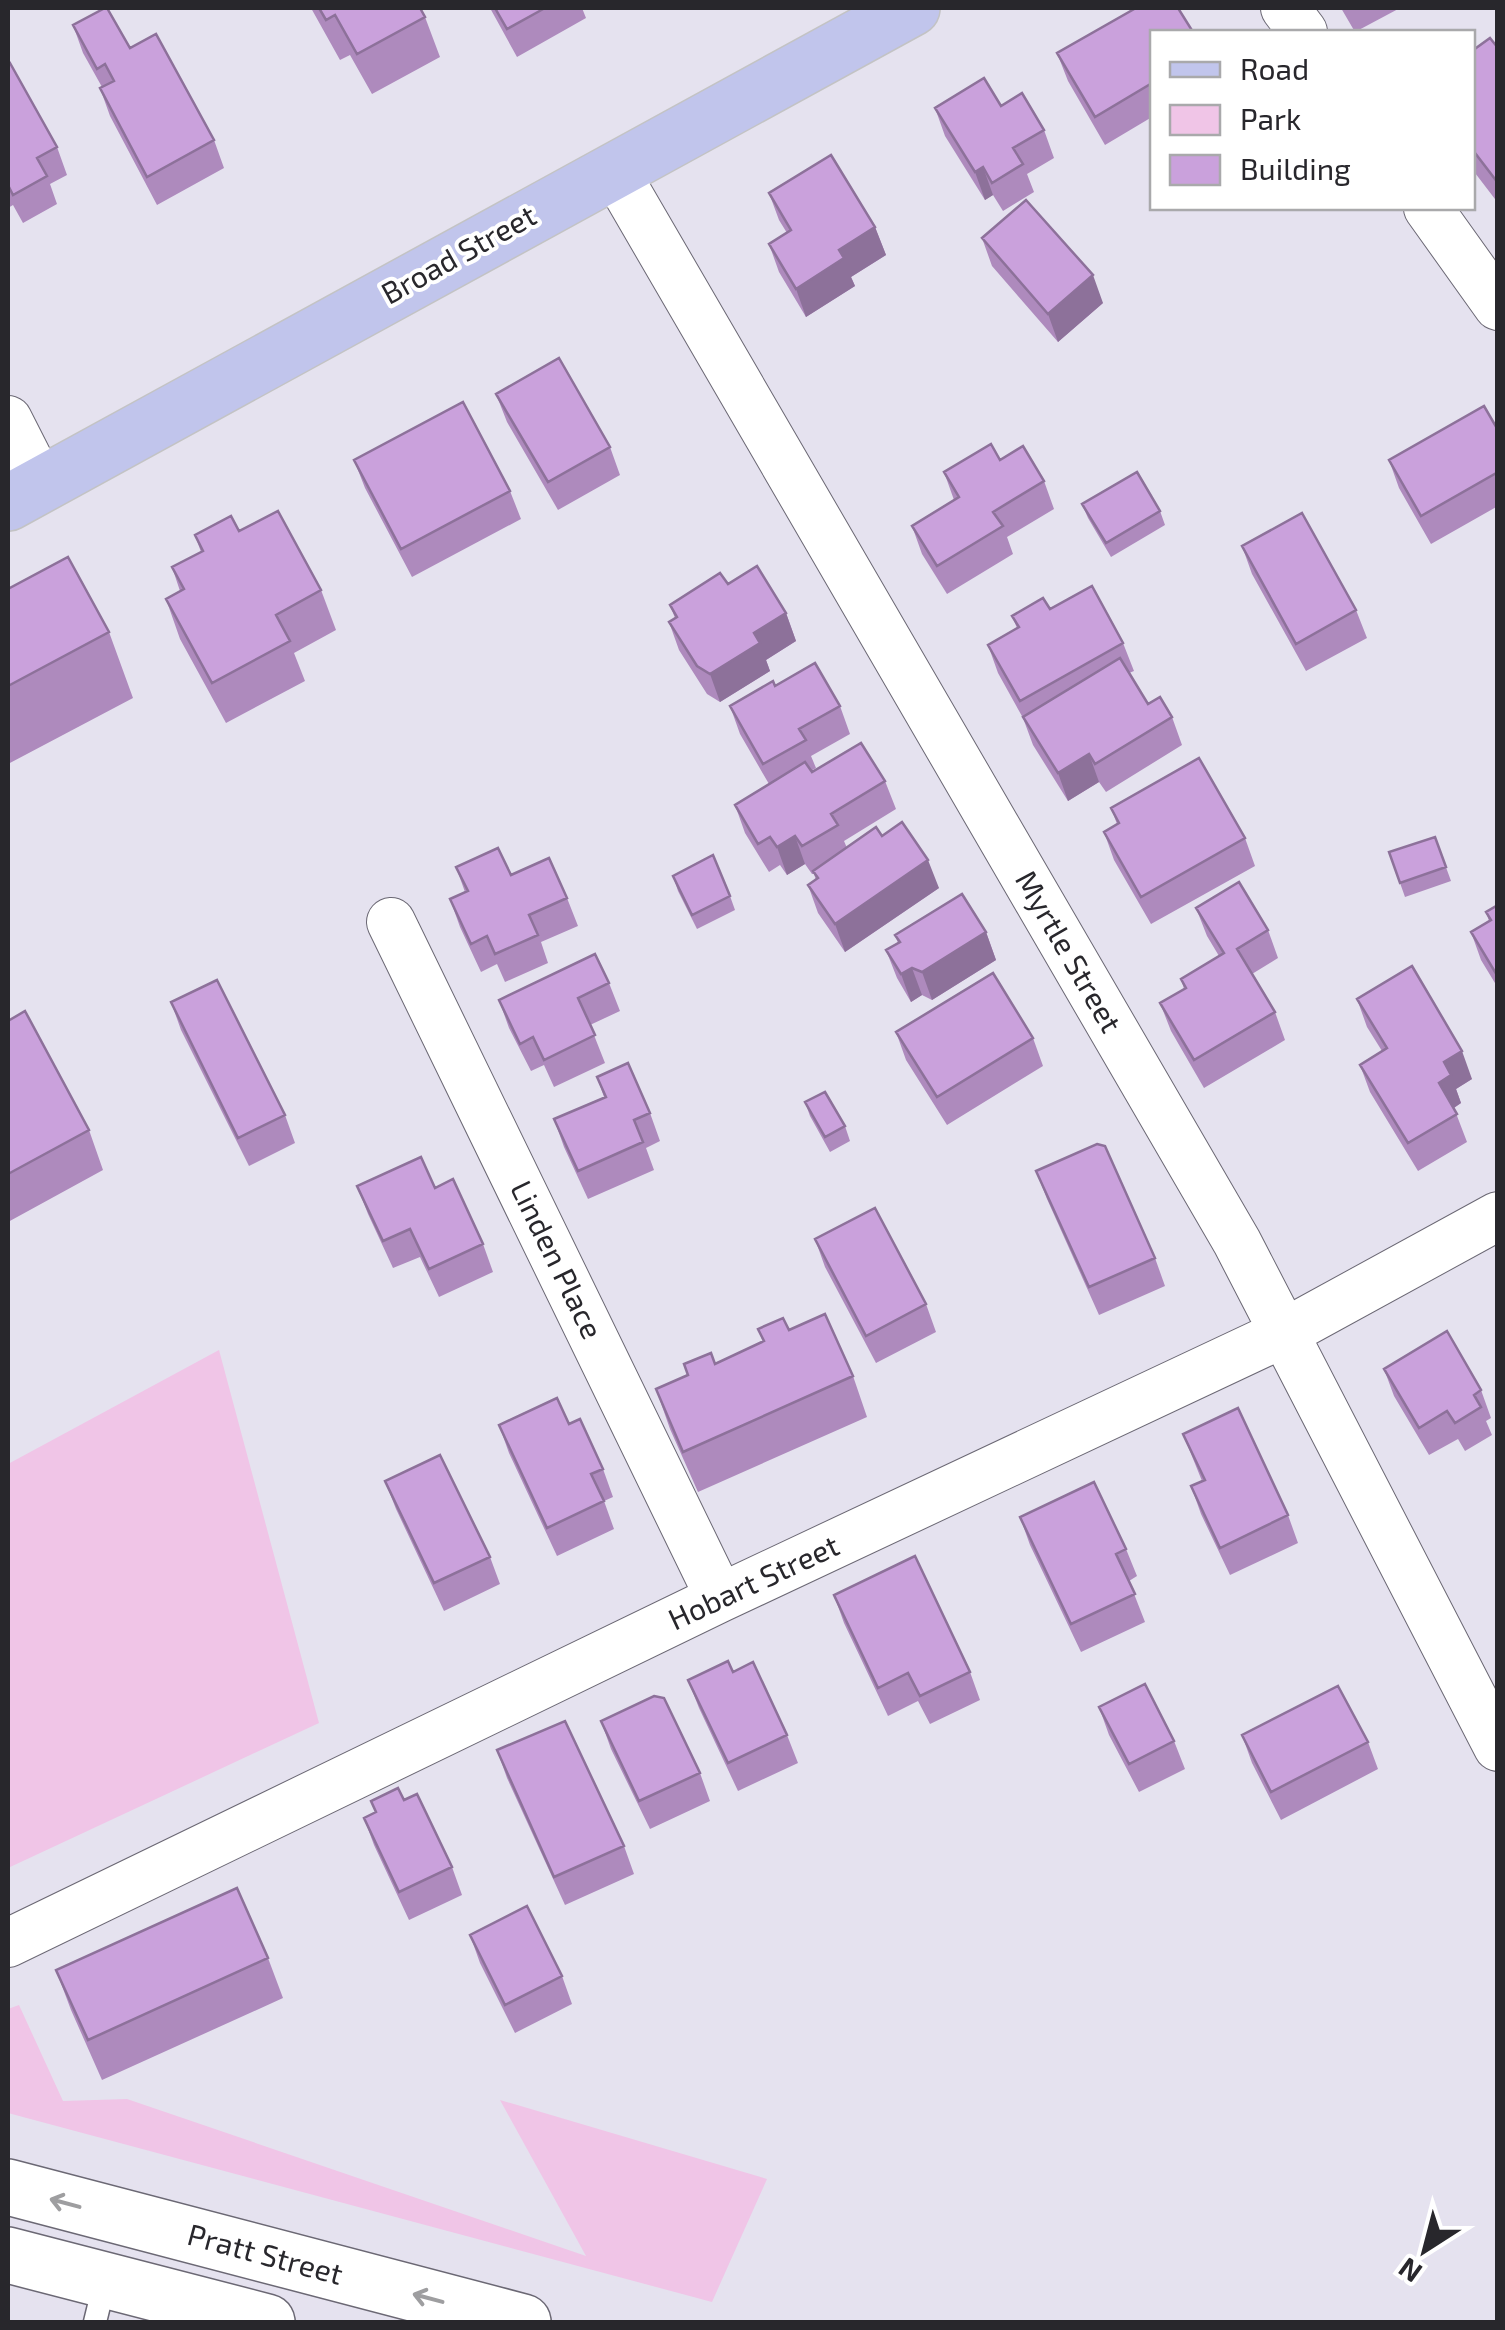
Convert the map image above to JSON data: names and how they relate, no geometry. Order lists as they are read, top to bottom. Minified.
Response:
{"streets":{"main road":["Broad Street"],"street":["Myrtle Street","Linden Place","Hobart Street","Pratt Street"]},"crossings":[["Broad Street","Myrtle Street"],["Myrtle Street","Hobart Street"],["Linden Place","Hobart Street"]],"legend":["Road","Park","Building"],"north":"bottom left"}
